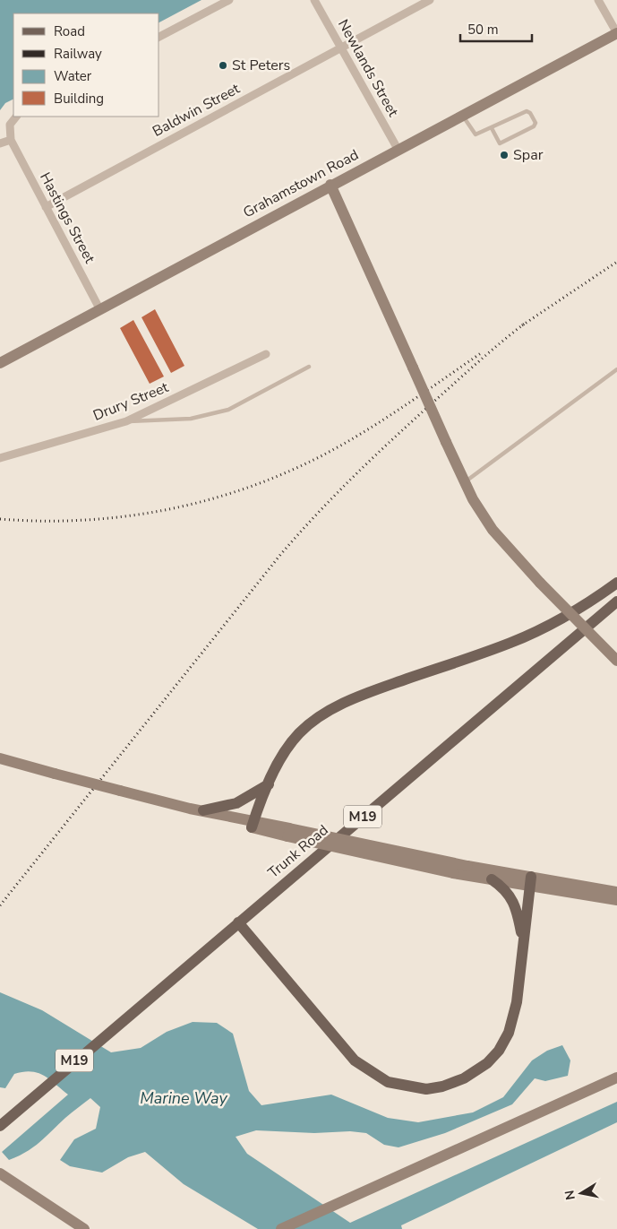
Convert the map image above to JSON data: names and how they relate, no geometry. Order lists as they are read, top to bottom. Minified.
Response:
{"streets":{"main road":["Grahamstown Road","M19","Trunk Road"],"street":["Newlands Street","Baldwin Street","Hastings Street","Drury Street"]},"crossings":[["Newlands Street","Baldwin Street"],["Newlands Street","Grahamstown Road"],["Baldwin Street","Hastings Street"],["Grahamstown Road","Hastings Street"]],"water":["Marine Way"],"places":["St Peters","Spar"],"legend":["Road","Railway","Water","Building"],"scale_bar":"50 m","north":"left"}
